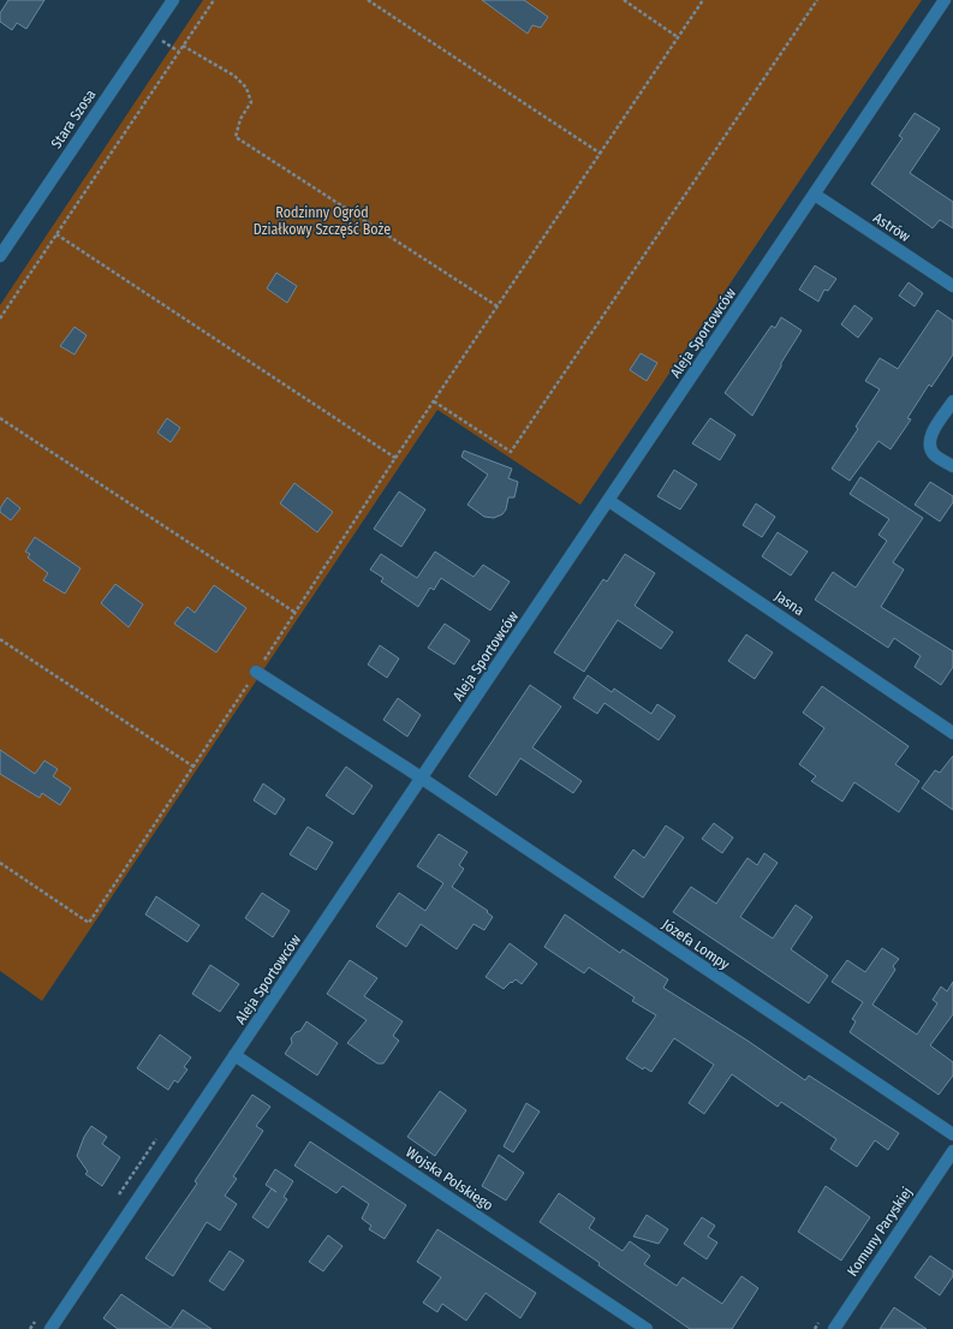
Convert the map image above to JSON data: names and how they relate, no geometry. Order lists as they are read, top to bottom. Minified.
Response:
{"streets":{"street":["Stara Szosa","Astrów","Aleja Sportowców","Jasna","Józefa Lompy","Wojska Polskiego","Komuny Paryskiej"]},"crossings":[["Astrów","Aleja Sportowców"],["Aleja Sportowców","Jasna"],["Aleja Sportowców","Józefa Lompy"],["Aleja Sportowców","Wojska Polskiego"]],"parks":["Rodzinny Ogród Działkowy Szczęść Boże"]}
